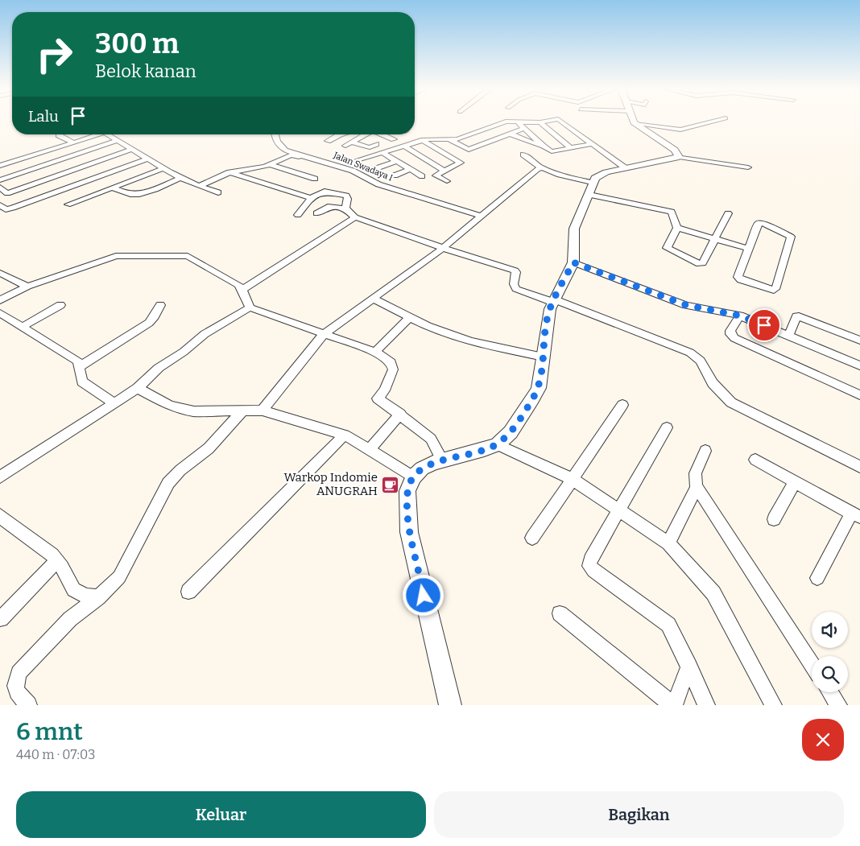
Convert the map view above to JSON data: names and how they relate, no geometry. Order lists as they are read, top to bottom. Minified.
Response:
{"streets":{"street":["Jalan Swadaya I"]},"places":{"cafe":["Warkop Indomie ANUGRAH"]},"page":{"turn":["300 m","Belok kanan"],"then":"Lalu","heading":["6 mnt","440 m · 07:03"],"buttons":["Keluar","Bagikan"]}}
